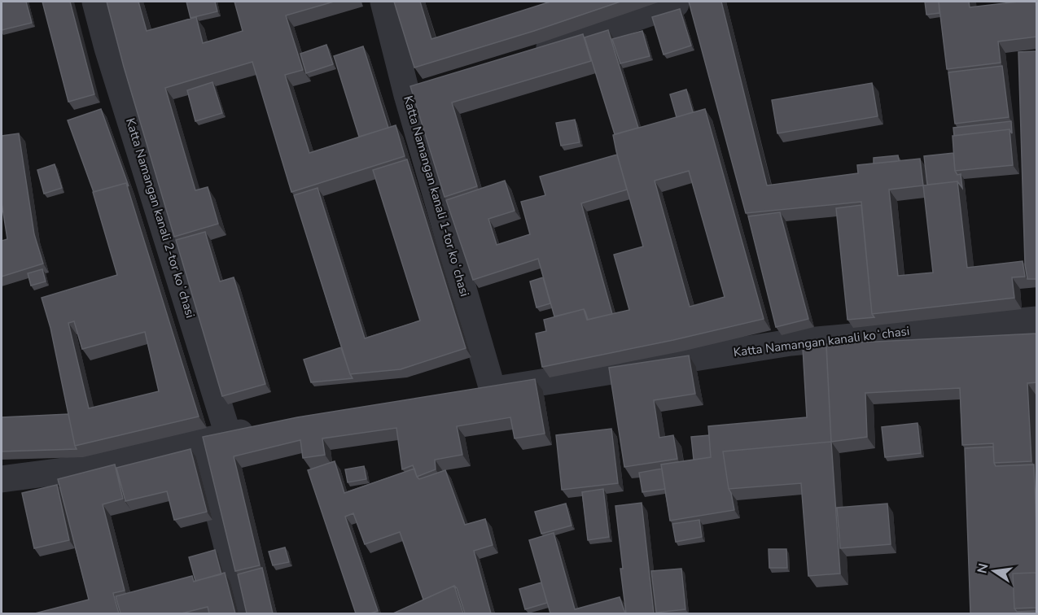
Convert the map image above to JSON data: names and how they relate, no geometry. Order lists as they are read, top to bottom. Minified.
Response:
{"streets":{"street":["Katta Namangan kanali 1-tor koʻchasi","Katta Namangan kanali 2-tor koʻchasi","Katta Namangan kanali koʻchasi"]},"crossings":[["Katta Namangan kanali 1-tor koʻchasi","Katta Namangan kanali koʻchasi"]],"north":"left"}
